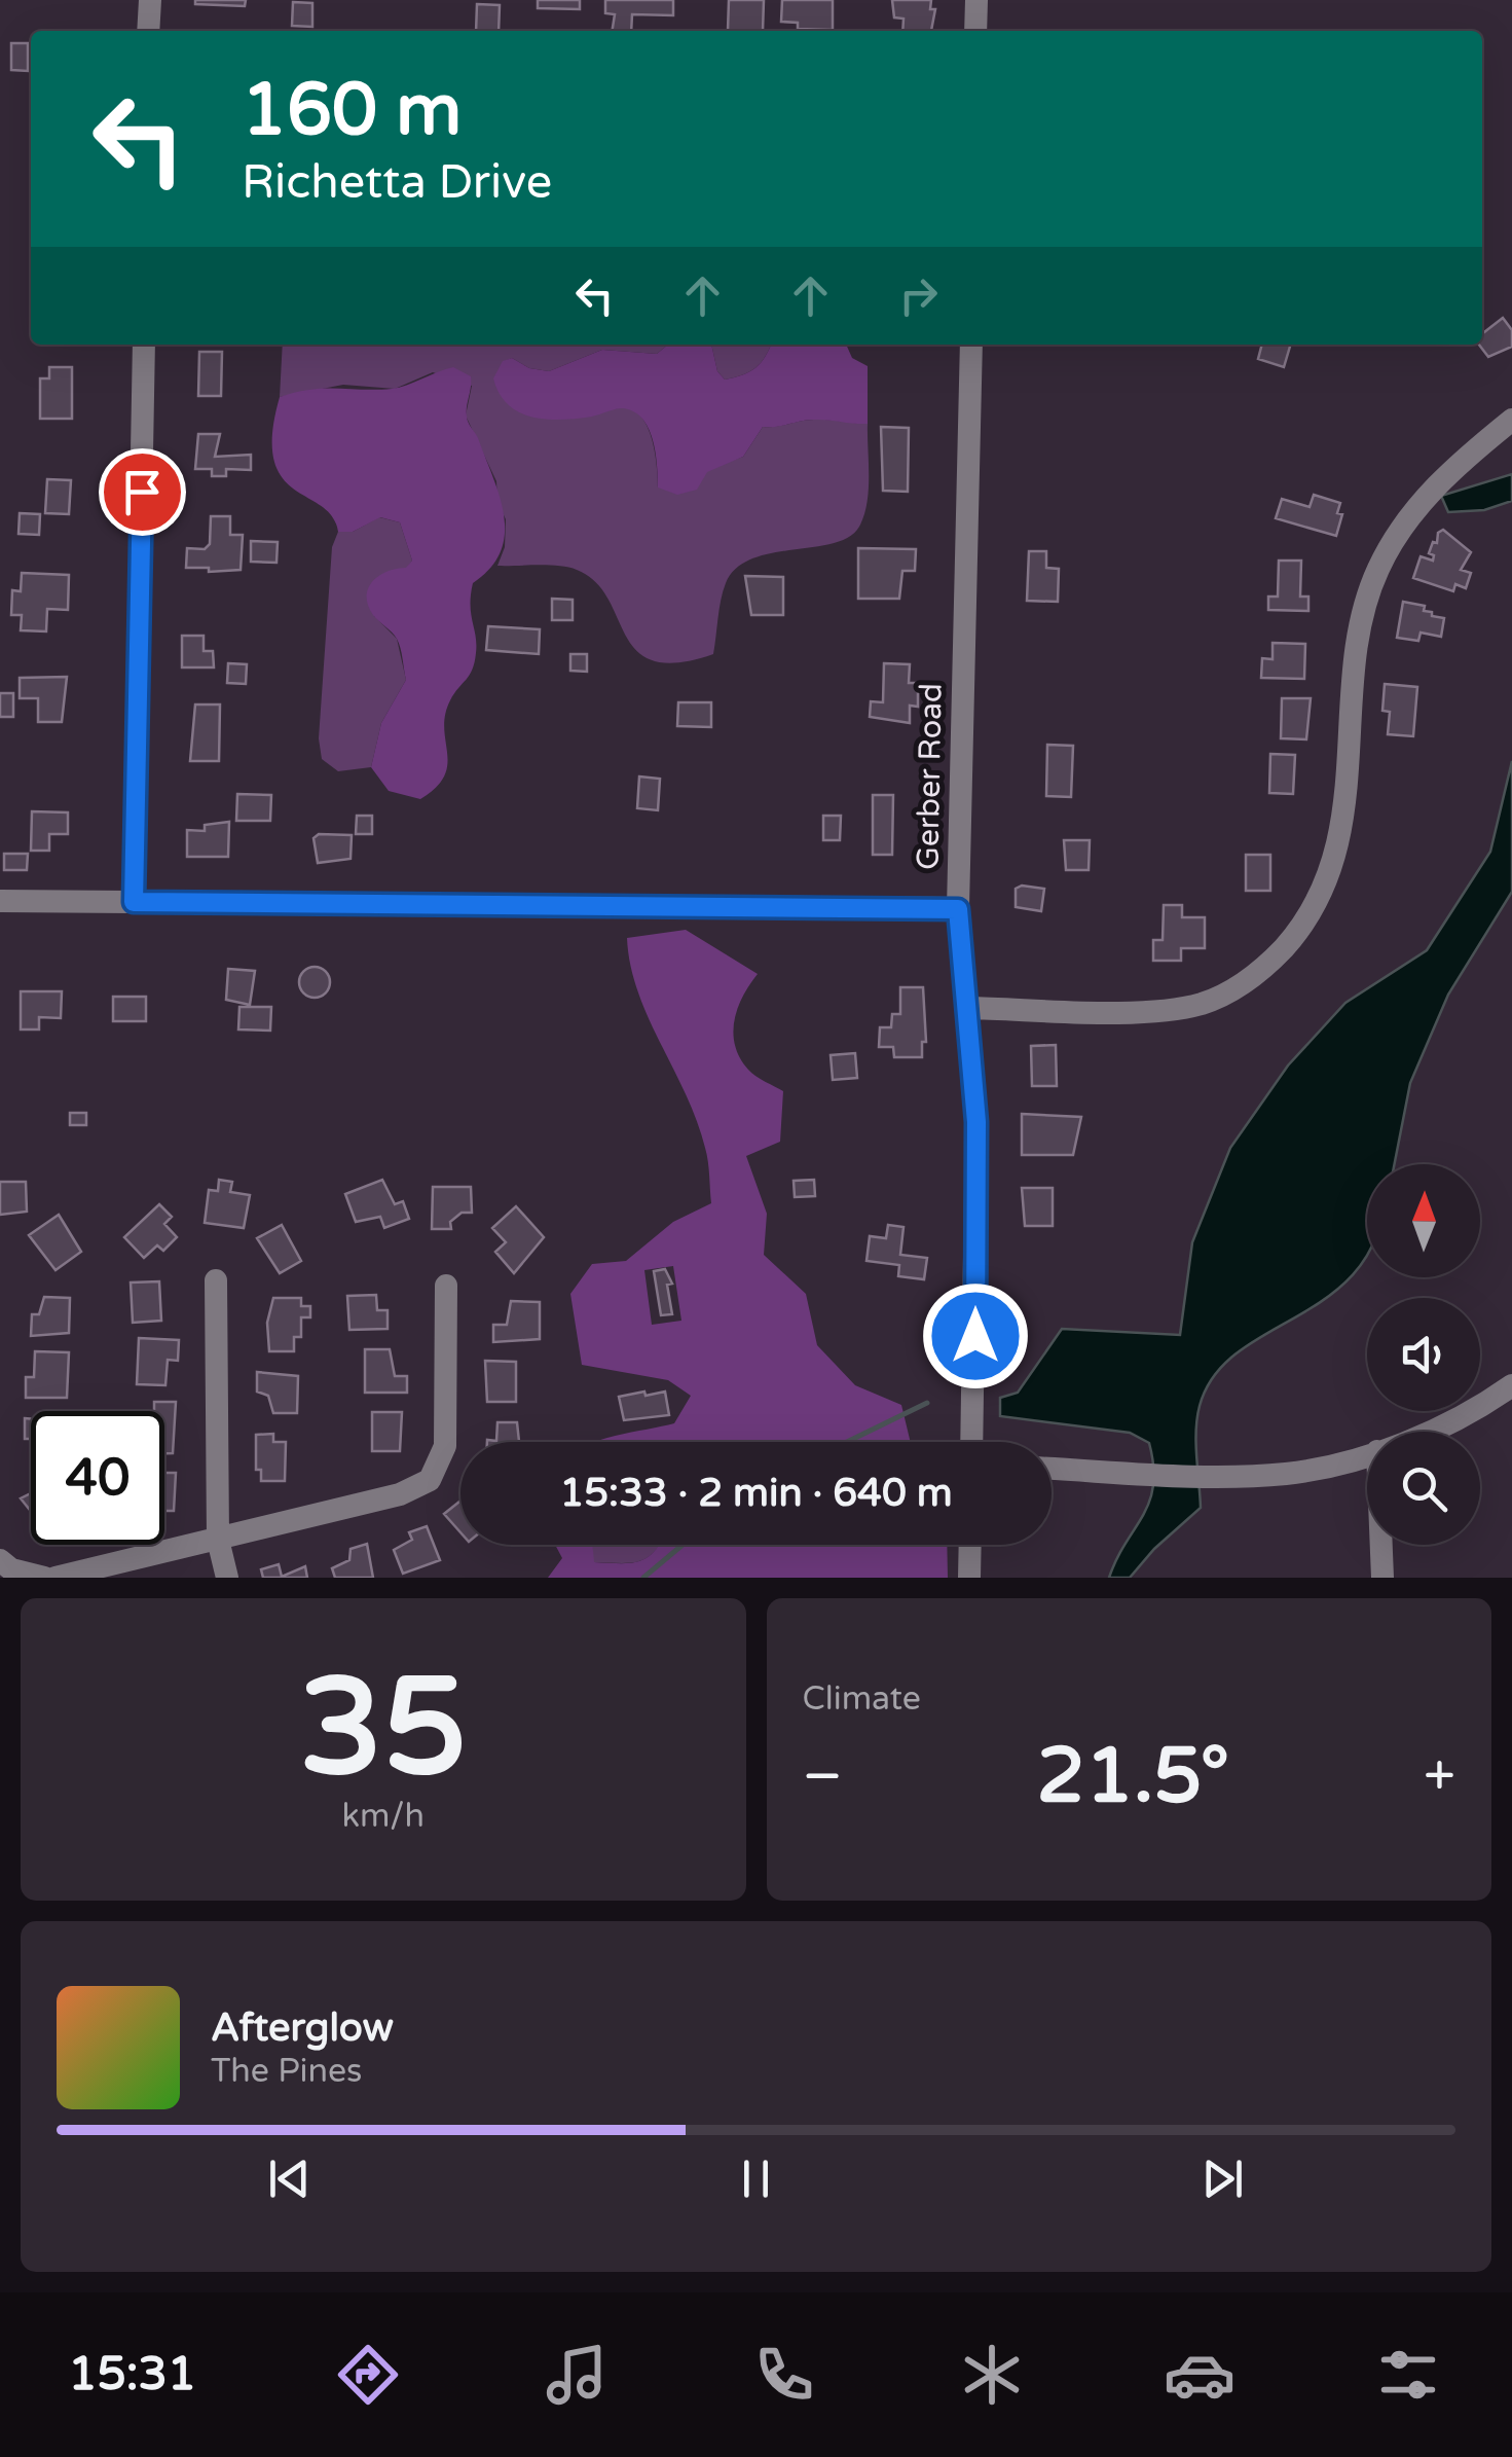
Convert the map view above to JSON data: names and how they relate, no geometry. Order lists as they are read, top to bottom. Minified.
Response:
{"streets":{"street":["Gerber Road"]},"north":"top","page":{"turn":["160 m","Richetta Drive"],"limit":"40","trip":"15:33 · 2 min · 640 m","tile":[["35","km/h"],"Climate"],"heat":["−","21.5°","+"],"song":["Afterglow","The Pines"],"tabs":"15:31"}}
